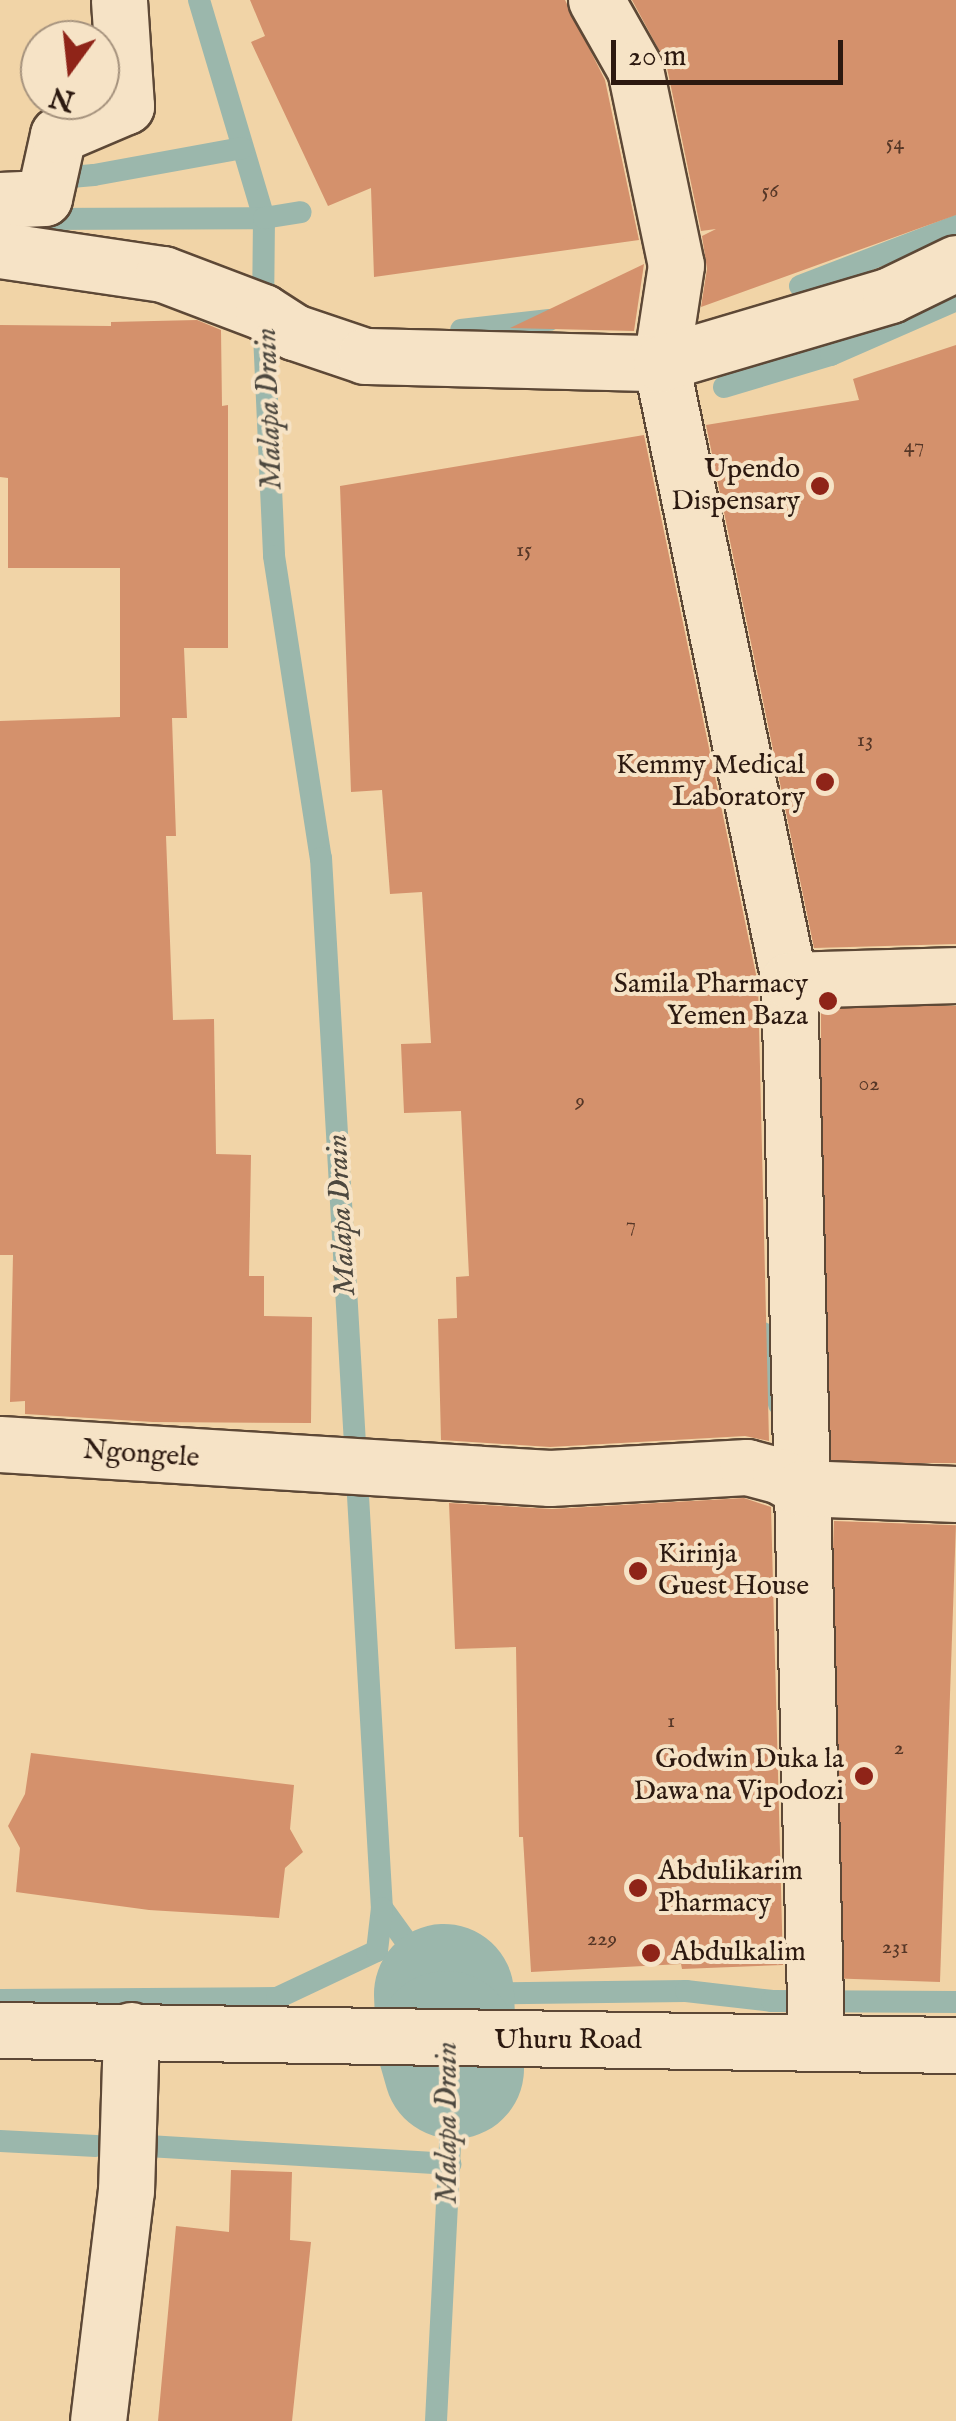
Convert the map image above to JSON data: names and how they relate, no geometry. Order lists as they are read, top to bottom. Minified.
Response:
{"streets":{"street":["Ngongele","Uhuru Road"]},"water":["Malapa Drain"],"places":["Upendo Dispensary","Kemmy Medical Laboratory","Samila Pharmacy Yemen Baza","Kirinja Guest House","Godwin Duka la Dawa na Vipodozi","Abdulikarim Pharmacy","Abdulkalim"],"house_numbers":["54","56","47","15","13","02","9","7","1","2","229","231"],"scale_bar":"20 m","north":"bottom"}
